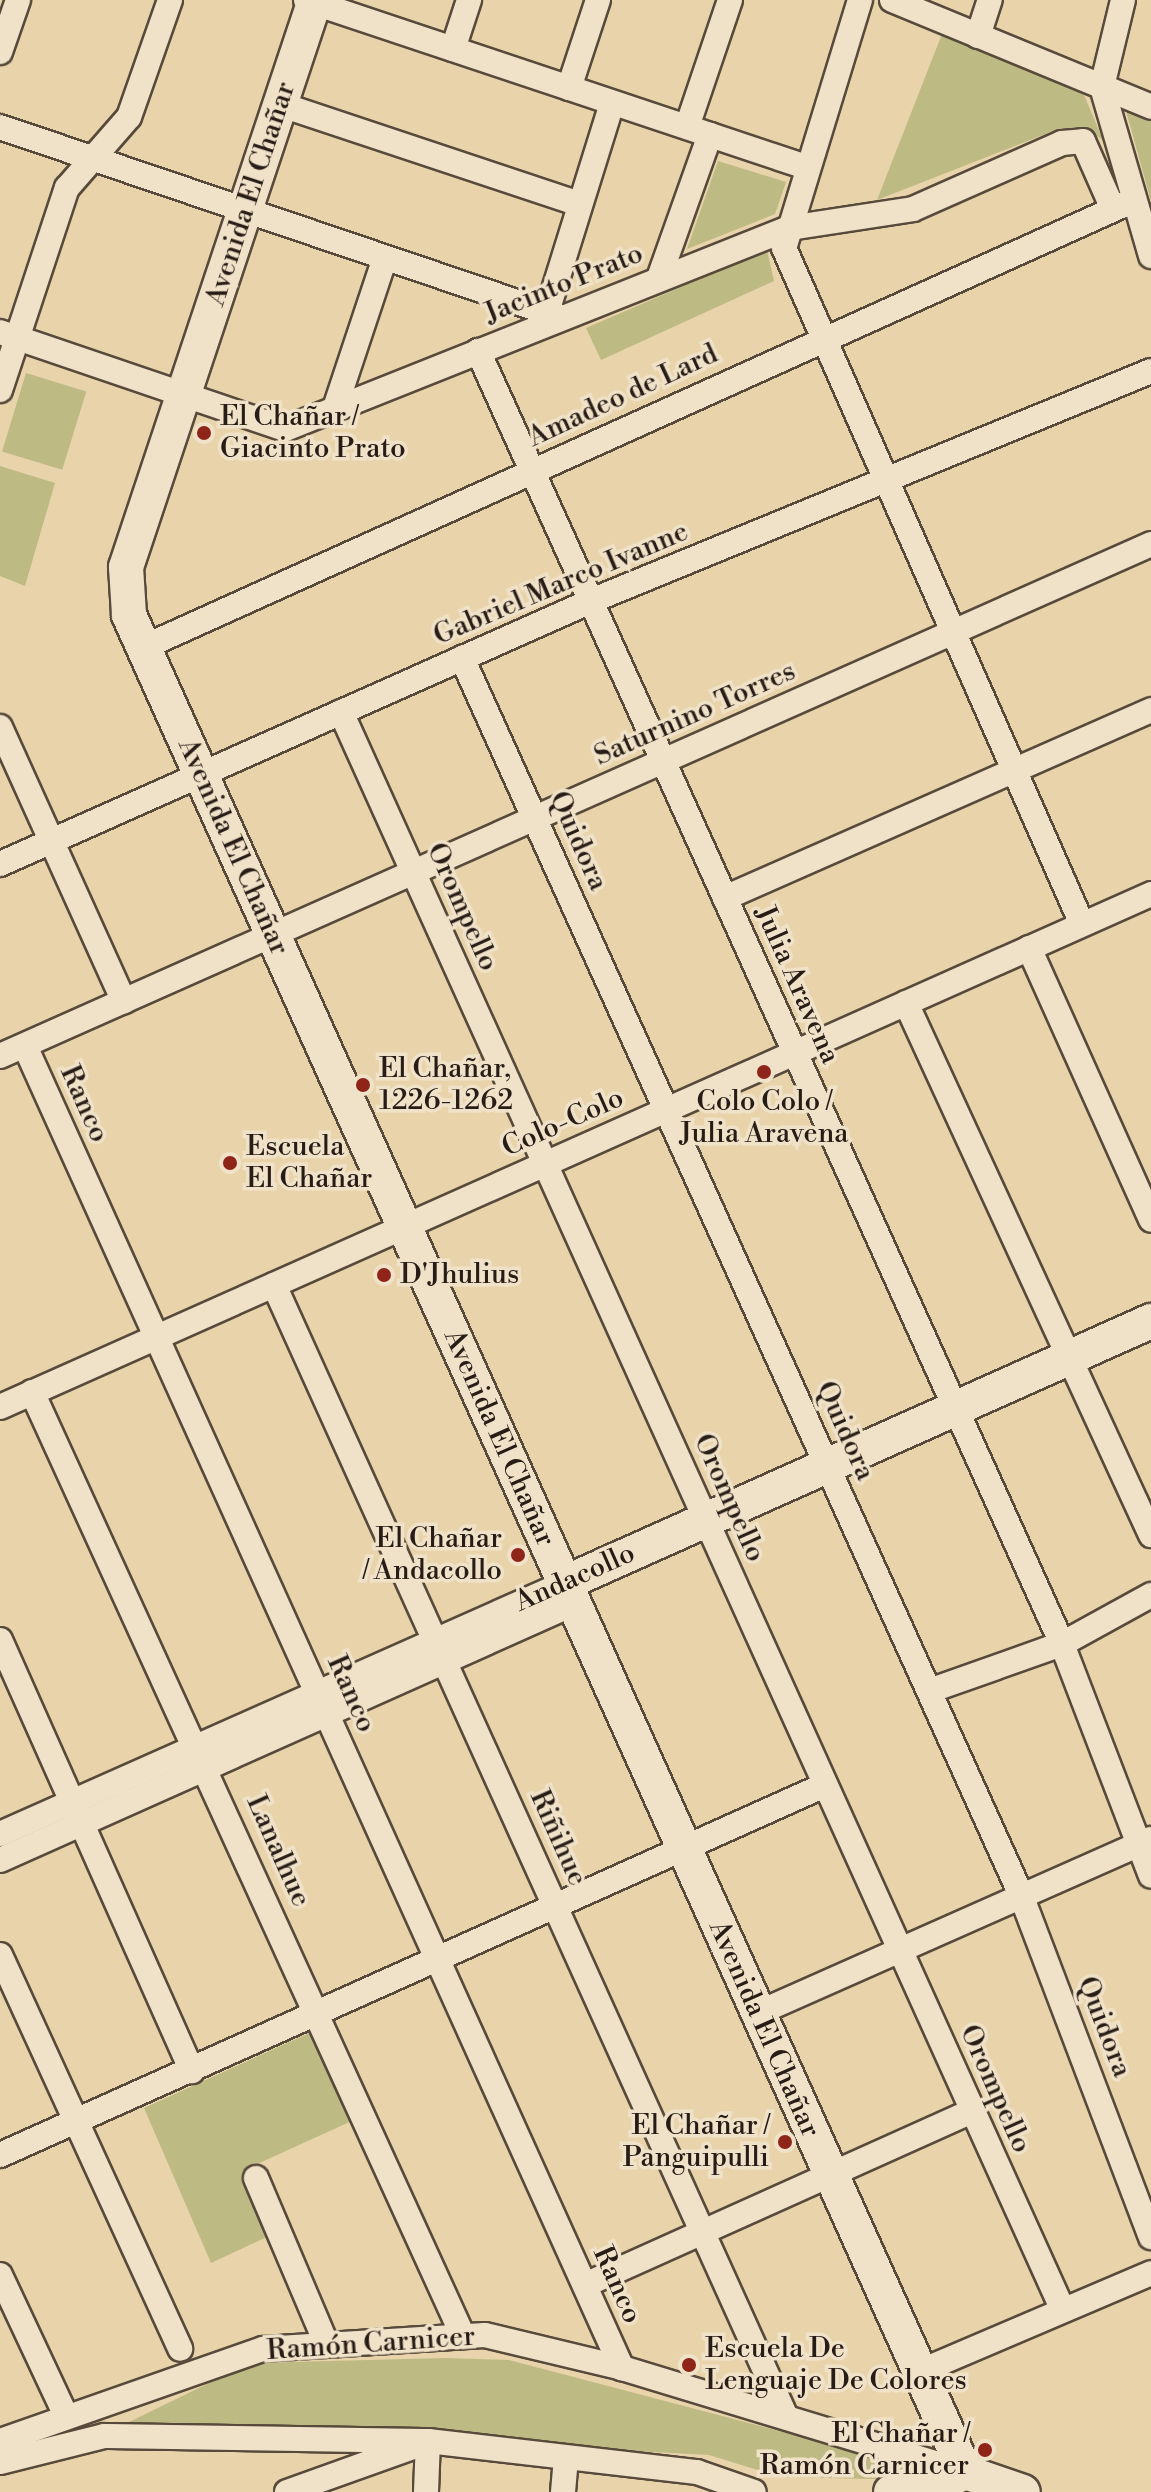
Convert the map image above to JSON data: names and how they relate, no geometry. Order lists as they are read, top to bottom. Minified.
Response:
{"streets":{"street":["Avenida El Chañar","Jacinto Prato","Amadeo de Lard","Gabriel Marco Ivanne","Saturnino Torres","Quidora","Orompello","Julia Aravena","Ranco","Colo-Colo","Andacollo","Riñihue","Lanalhue","Ramón Carnicer"]},"crossings":[["Avenida El Chañar","Jacinto Prato"],["Avenida El Chañar","Amadeo de Lard"],["Avenida El Chañar","Gabriel Marco Ivanne"],["Avenida El Chañar","Saturnino Torres"],["Avenida El Chañar","Colo-Colo"],["Avenida El Chañar","Andacollo"],["Avenida El Chañar","Ramón Carnicer"],["Jacinto Prato","Amadeo de Lard"],["Jacinto Prato","Julia Aravena"],["Amadeo de Lard","Julia Aravena"],["Gabriel Marco Ivanne","Quidora"],["Gabriel Marco Ivanne","Orompello"],["Gabriel Marco Ivanne","Julia Aravena"],["Saturnino Torres","Quidora"],["Saturnino Torres","Orompello"],["Saturnino Torres","Julia Aravena"],["Saturnino Torres","Ranco"],["Quidora","Colo-Colo"],["Quidora","Andacollo"],["Orompello","Colo-Colo"],["Orompello","Andacollo"],["Julia Aravena","Colo-Colo"],["Julia Aravena","Andacollo"],["Ranco","Colo-Colo"],["Ranco","Andacollo"],["Ranco","Ramón Carnicer"],["Colo-Colo","Riñihue"],["Colo-Colo","Lanalhue"],["Andacollo","Riñihue"],["Andacollo","Lanalhue"],["Riñihue","Ramón Carnicer"],["Lanalhue","Ramón Carnicer"]],"places":["El Chañar / Giacinto Prato","Colo Colo / Julia Aravena","El Chañar, 1226-1262","Escuela El Chañar","D'Jhulius","El Chañar / Andacollo","El Chañar / Panguipulli","Escuela De Lenguaje De Colores","El Chañar / Ramón Carnicer"]}
